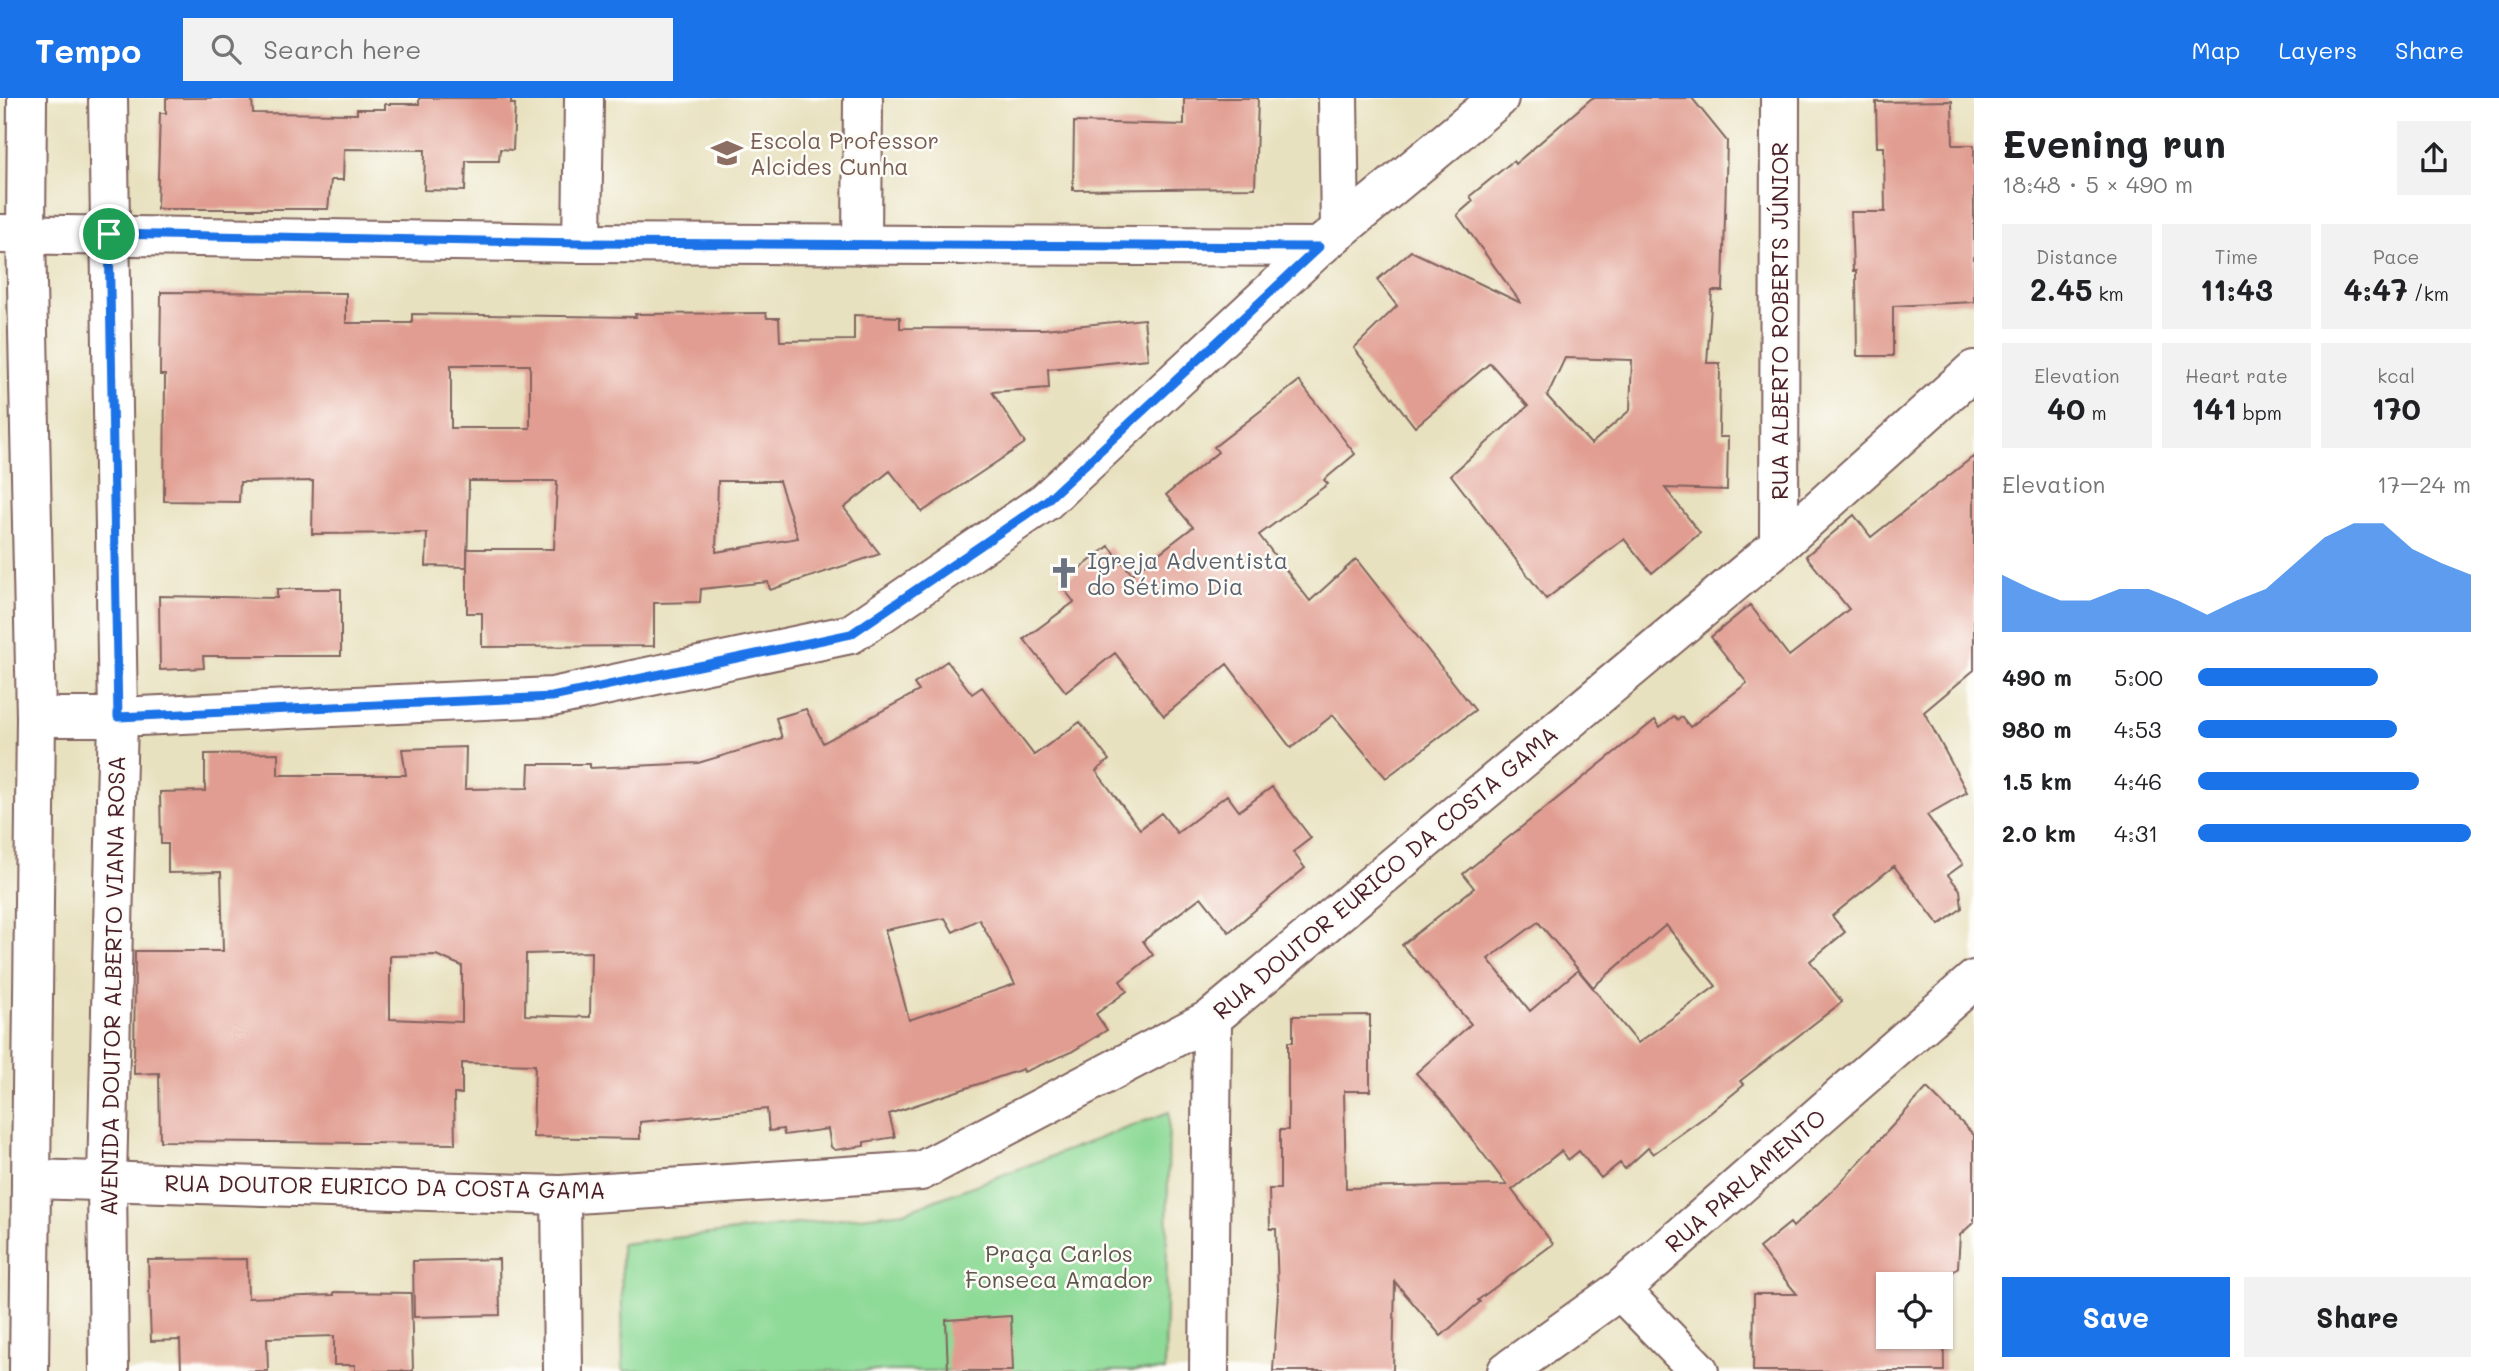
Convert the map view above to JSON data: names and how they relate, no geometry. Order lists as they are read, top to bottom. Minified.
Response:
{"streets":{"street":["RUA ALBERTO ROBERTS JÚNIOR","RUA DOUTOR EURICO DA COSTA GAMA","AVENIDA DOUTOR ALBERTO VIANA ROSA","RUA PARLAMENTO"]},"crossings":[["RUA ALBERTO ROBERTS JÚNIOR","RUA DOUTOR EURICO DA COSTA GAMA"],["RUA DOUTOR EURICO DA COSTA GAMA","AVENIDA DOUTOR ALBERTO VIANA ROSA"]],"parks":["Praça Carlos Fonseca Amador"],"places":{"school or university":["Escola Professor Alcides Cunha"],"church":["Igreja Adventista do Sétimo Dia"]},"page":{"header":"Tempo","search":"Search here","nav":["Map","Layers","Share"],"heading":["Evening run","18:48 · 5 × 490 m"],"stats":[["Distance","2.45 km"],["Time","11:43"],["Pace","4:47 /km"],["Elevation","40 m"],["Heart rate","141 bpm"],["kcal","170"]],"chart":["Elevation","17–24 m"],"list":[{"name":"490 m","note":"5:00"},{"name":"980 m","note":"4:53"},{"name":"1.5 km","note":"4:46"},{"name":"2.0 km","note":"4:31"}],"buttons":["Save","Share"]}}
